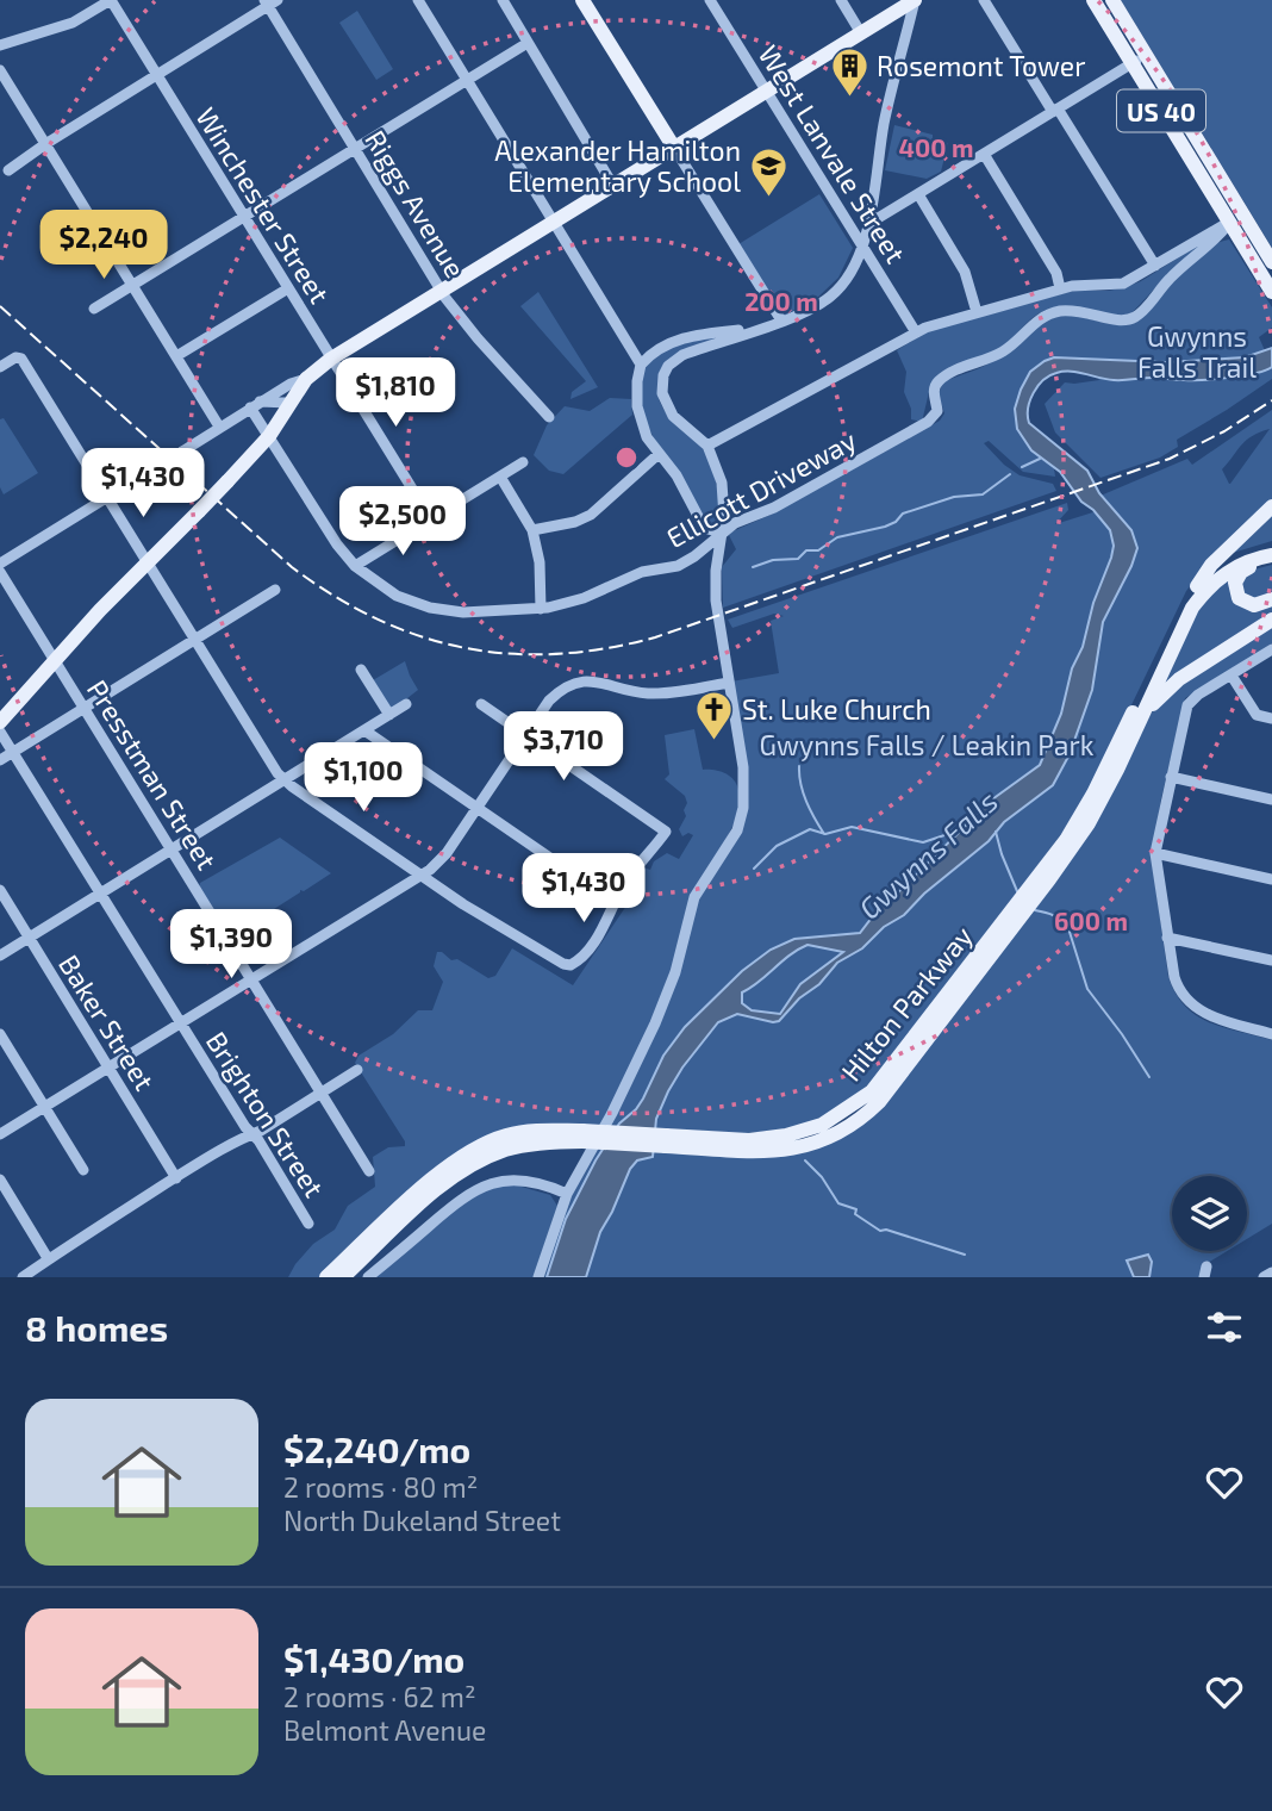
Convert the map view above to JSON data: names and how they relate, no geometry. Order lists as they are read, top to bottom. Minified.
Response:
{"streets":{"main road":["US 40","Hilton Parkway"],"street":["West Lanvale Street","Riggs Avenue","Winchester Street","Ellicott Driveway","Presstman Street","Baker Street","Brighton Street"]},"crossings":[["US 40","Ellicott Driveway"]],"water":["Gwynns Falls"],"parks":["Gwynns Falls Trail","Gwynns Falls / Leakin Park"],"places":{"building":["Rosemont Tower"],"school or university":["Alexander Hamilton Elementary School"],"church":["St. Luke Church"]},"page":{"price":["$2,240","$1,810","$1,430","$2,500","$3,710","$1,100","$1,430","$1,390"],"heading":"8 homes","list":[{"name":"$2,240/mo","note":"2 rooms · 80 m² · North Dukeland Street"},{"name":"$1,430/mo","note":"2 rooms · 62 m² · Belmont Avenue"}]},"rings":["400 m","200 m","600 m"]}
